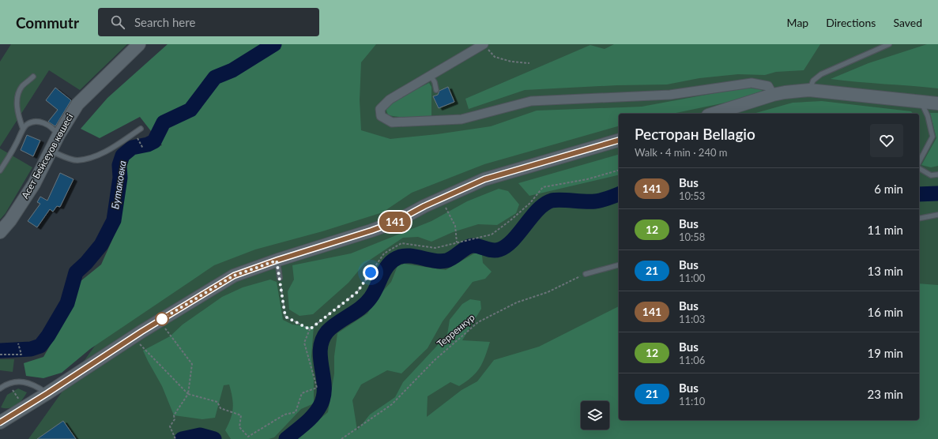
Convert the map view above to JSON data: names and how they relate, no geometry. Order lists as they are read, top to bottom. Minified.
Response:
{"streets":{"main road":["Асет Бейсеуов көшесі"],"path":["Терренкур"]},"water":["Бутаковка"],"lines":["bus line 141"],"page":{"header":"Commutr","search":"Search here","nav":["Map","Directions","Saved"],"on_map":"141","heading":["Ресторан Bellagio","Walk · 4 min · 240 m"],"list":[{"mark":"141","name":"Bus","note":"10:53","value":"6 min"},{"mark":"12","name":"Bus","note":"10:58","value":"11 min"},{"mark":"21","name":"Bus","note":"11:00","value":"13 min"},{"mark":"141","name":"Bus","note":"11:03","value":"16 min"},{"mark":"12","name":"Bus","note":"11:06","value":"19 min"},{"mark":"21","name":"Bus","note":"11:10","value":"23 min"}]}}
